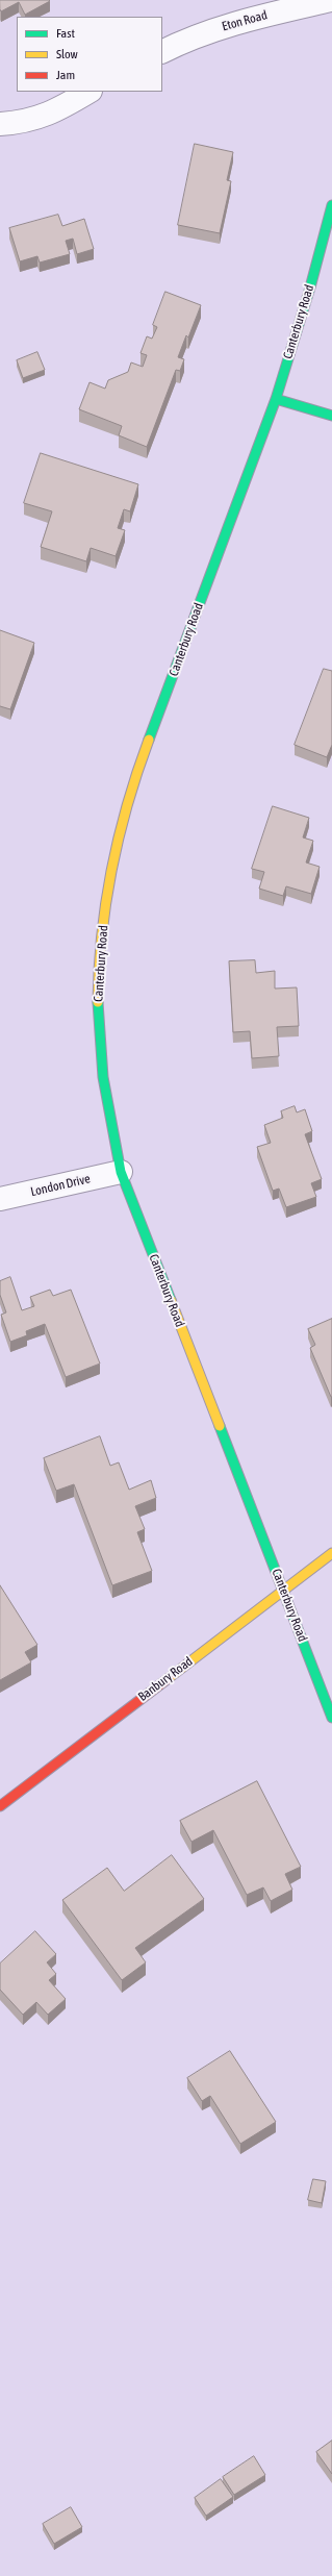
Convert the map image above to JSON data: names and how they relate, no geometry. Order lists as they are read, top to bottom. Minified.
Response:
{"streets":{"street":["Eton Road","Canterbury Road","London Drive","Banbury Road"]},"crossings":[["Canterbury Road","London Drive"],["Canterbury Road","Banbury Road"]],"legend":["Fast","Slow","Jam"]}
